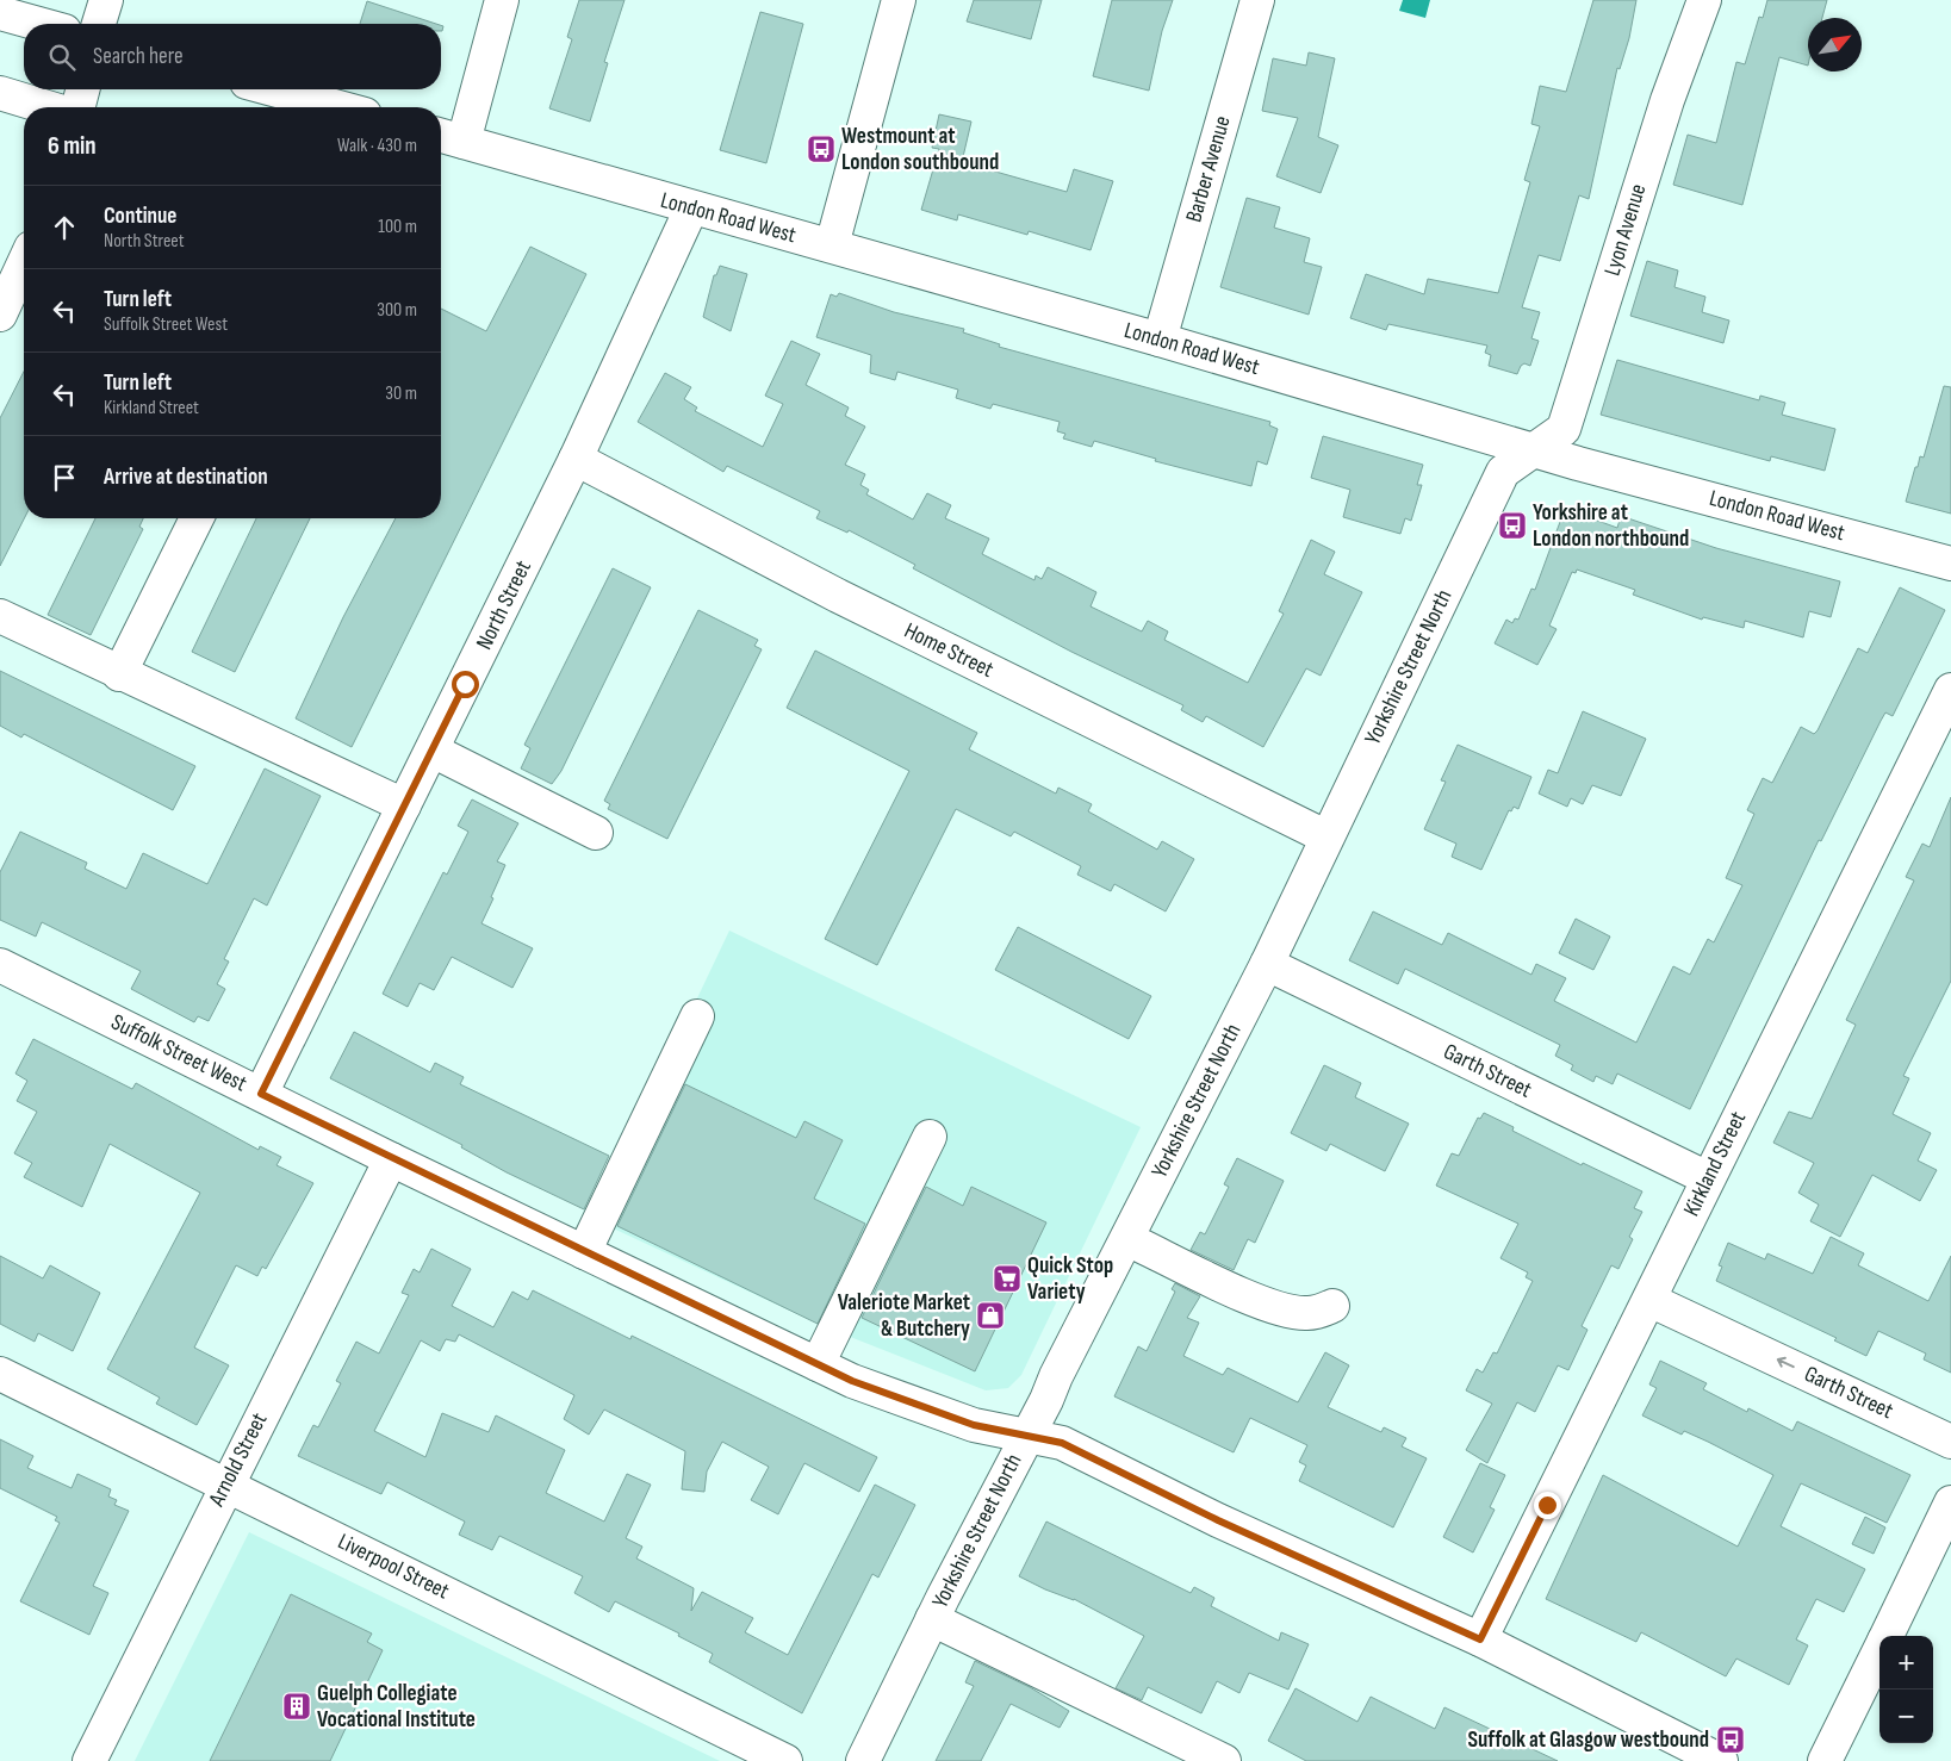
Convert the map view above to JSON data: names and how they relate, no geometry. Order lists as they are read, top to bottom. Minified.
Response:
{"streets":{"street":["Barber Avenue","London Road West","Lyon Avenue","North Street","Home Street","Yorkshire Street North","Suffolk Street West","Garth Street","Kirkland Street","Arnold Street","Liverpool Street"]},"crossings":[["Barber Avenue","London Road West"],["London Road West","Lyon Avenue"],["London Road West","North Street"],["London Road West","Yorkshire Street North"],["Lyon Avenue","Yorkshire Street North"],["North Street","Home Street"],["North Street","Suffolk Street West"],["Home Street","Yorkshire Street North"],["Yorkshire Street North","Suffolk Street West"],["Yorkshire Street North","Garth Street"],["Suffolk Street West","Kirkland Street"],["Suffolk Street West","Arnold Street"],["Garth Street","Kirkland Street"],["Arnold Street","Liverpool Street"]],"one_way":["Garth Street"],"places":{"bus stop":["Westmount at London southbound","Yorkshire at London northbound","Suffolk at Glasgow westbound"],"supermarket":["Quick Stop Variety"],"shop":["Valeriote Market & Butchery"],"building":["Guelph Collegiate Vocational Institute"]},"north":"top right","page":{"search":"Search here","heading":["6 min","Walk · 430 m"],"list":[["Continue","North Street","100 m"],["Turn left","Suffolk Street West","300 m"],["Turn left","Kirkland Street","30 m"],"Arrive at destination"],"map_buttons":["+","−"]}}
